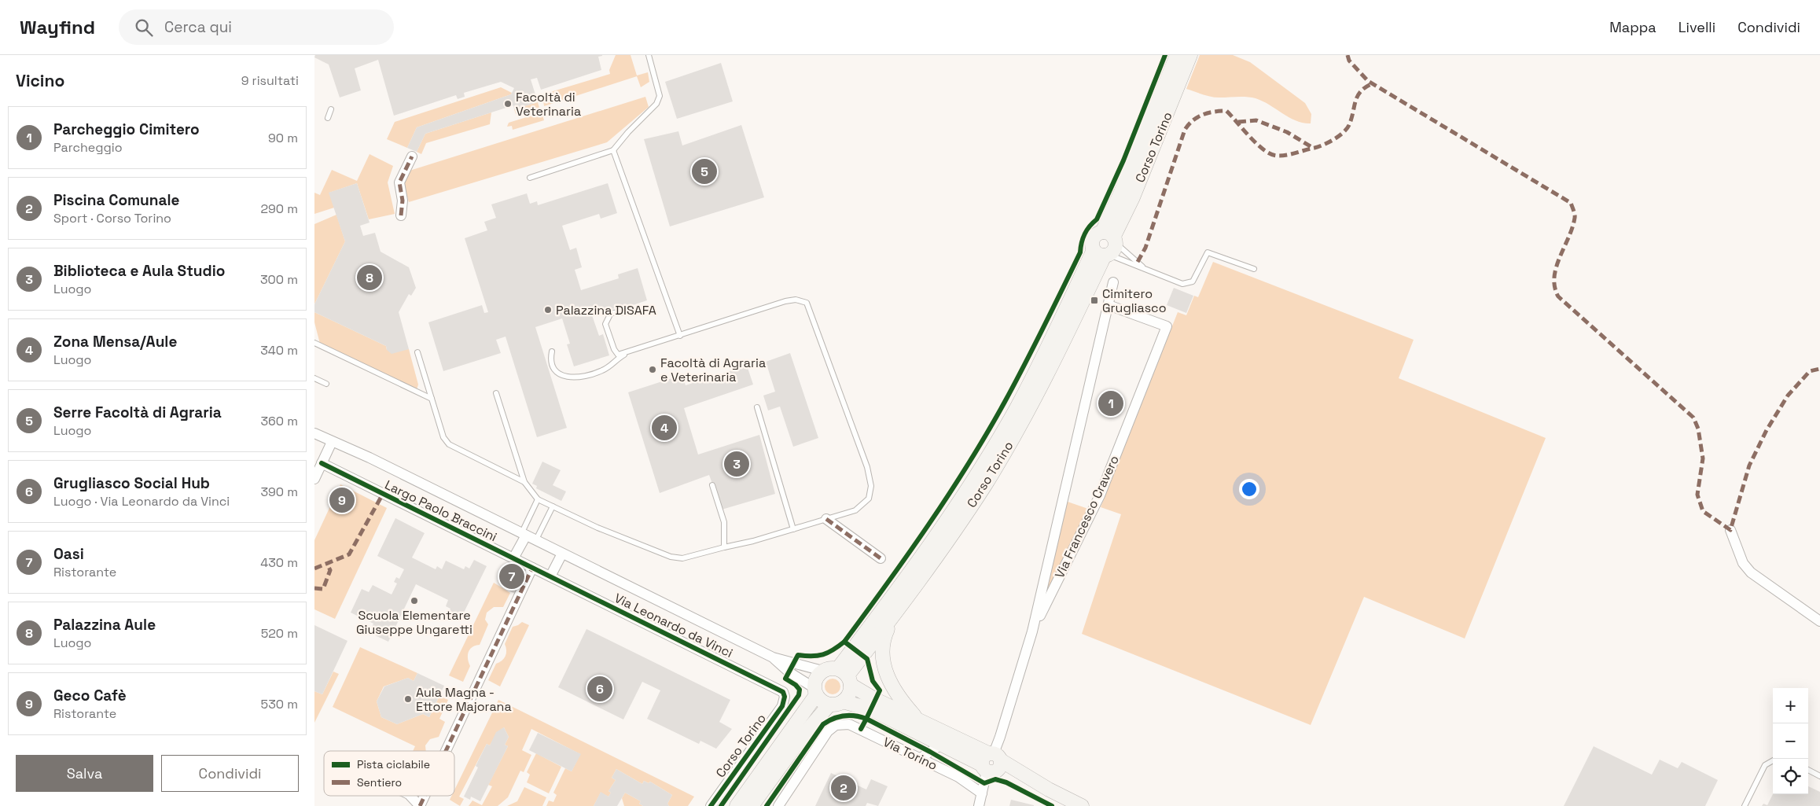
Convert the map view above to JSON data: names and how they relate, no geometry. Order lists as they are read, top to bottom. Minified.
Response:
{"streets":{"street":["Corso Torino","Largo Paolo Braccini","Via Francesco Cravero","Via Leonardo da Vinci","Via Torino"]},"crossings":[["Corso Torino","Via Leonardo da Vinci"],["Largo Paolo Braccini","Via Leonardo da Vinci"],["Via Francesco Cravero","Via Torino"]],"places":{"other":["Facoltà di Veterinaria","Palazzina DISAFA","Facoltà di Agraria e Veterinaria","Scuola Elementare Giuseppe Ungaretti","Aula Magna - Ettore Majorana"],"transit":["Cimitero Grugliasco"]},"legend":["Pista ciclabile","Sentiero"],"page":{"header":"Wayfind","search":"Cerca qui","nav":["Mappa","Livelli","Condividi"],"heading":["Vicino","9 risultati"],"list":[{"mark":"1","name":"Parcheggio Cimitero","note":"Parcheggio","value":"90 m"},{"mark":"2","name":"Piscina Comunale","note":"Sport · Corso Torino","value":"290 m"},{"mark":"3","name":"Biblioteca e Aula Studio","note":"Luogo","value":"300 m"},{"mark":"4","name":"Zona Mensa/Aule","note":"Luogo","value":"340 m"},{"mark":"5","name":"Serre Facoltà di Agraria","note":"Luogo","value":"360 m"},{"mark":"6","name":"Grugliasco Social Hub","note":"Luogo · Via Leonardo da Vinci","value":"390 m"},{"mark":"7","name":"Oasi","note":"Ristorante","value":"430 m"},{"mark":"8","name":"Palazzina Aule","note":"Luogo","value":"520 m"},{"mark":"9","name":"Geco Cafè","note":"Ristorante","value":"530 m"}],"pins":["5","8","1","4","3","9","7","6","2"],"map_buttons":["+","−"],"buttons":["Salva","Condividi"]}}
